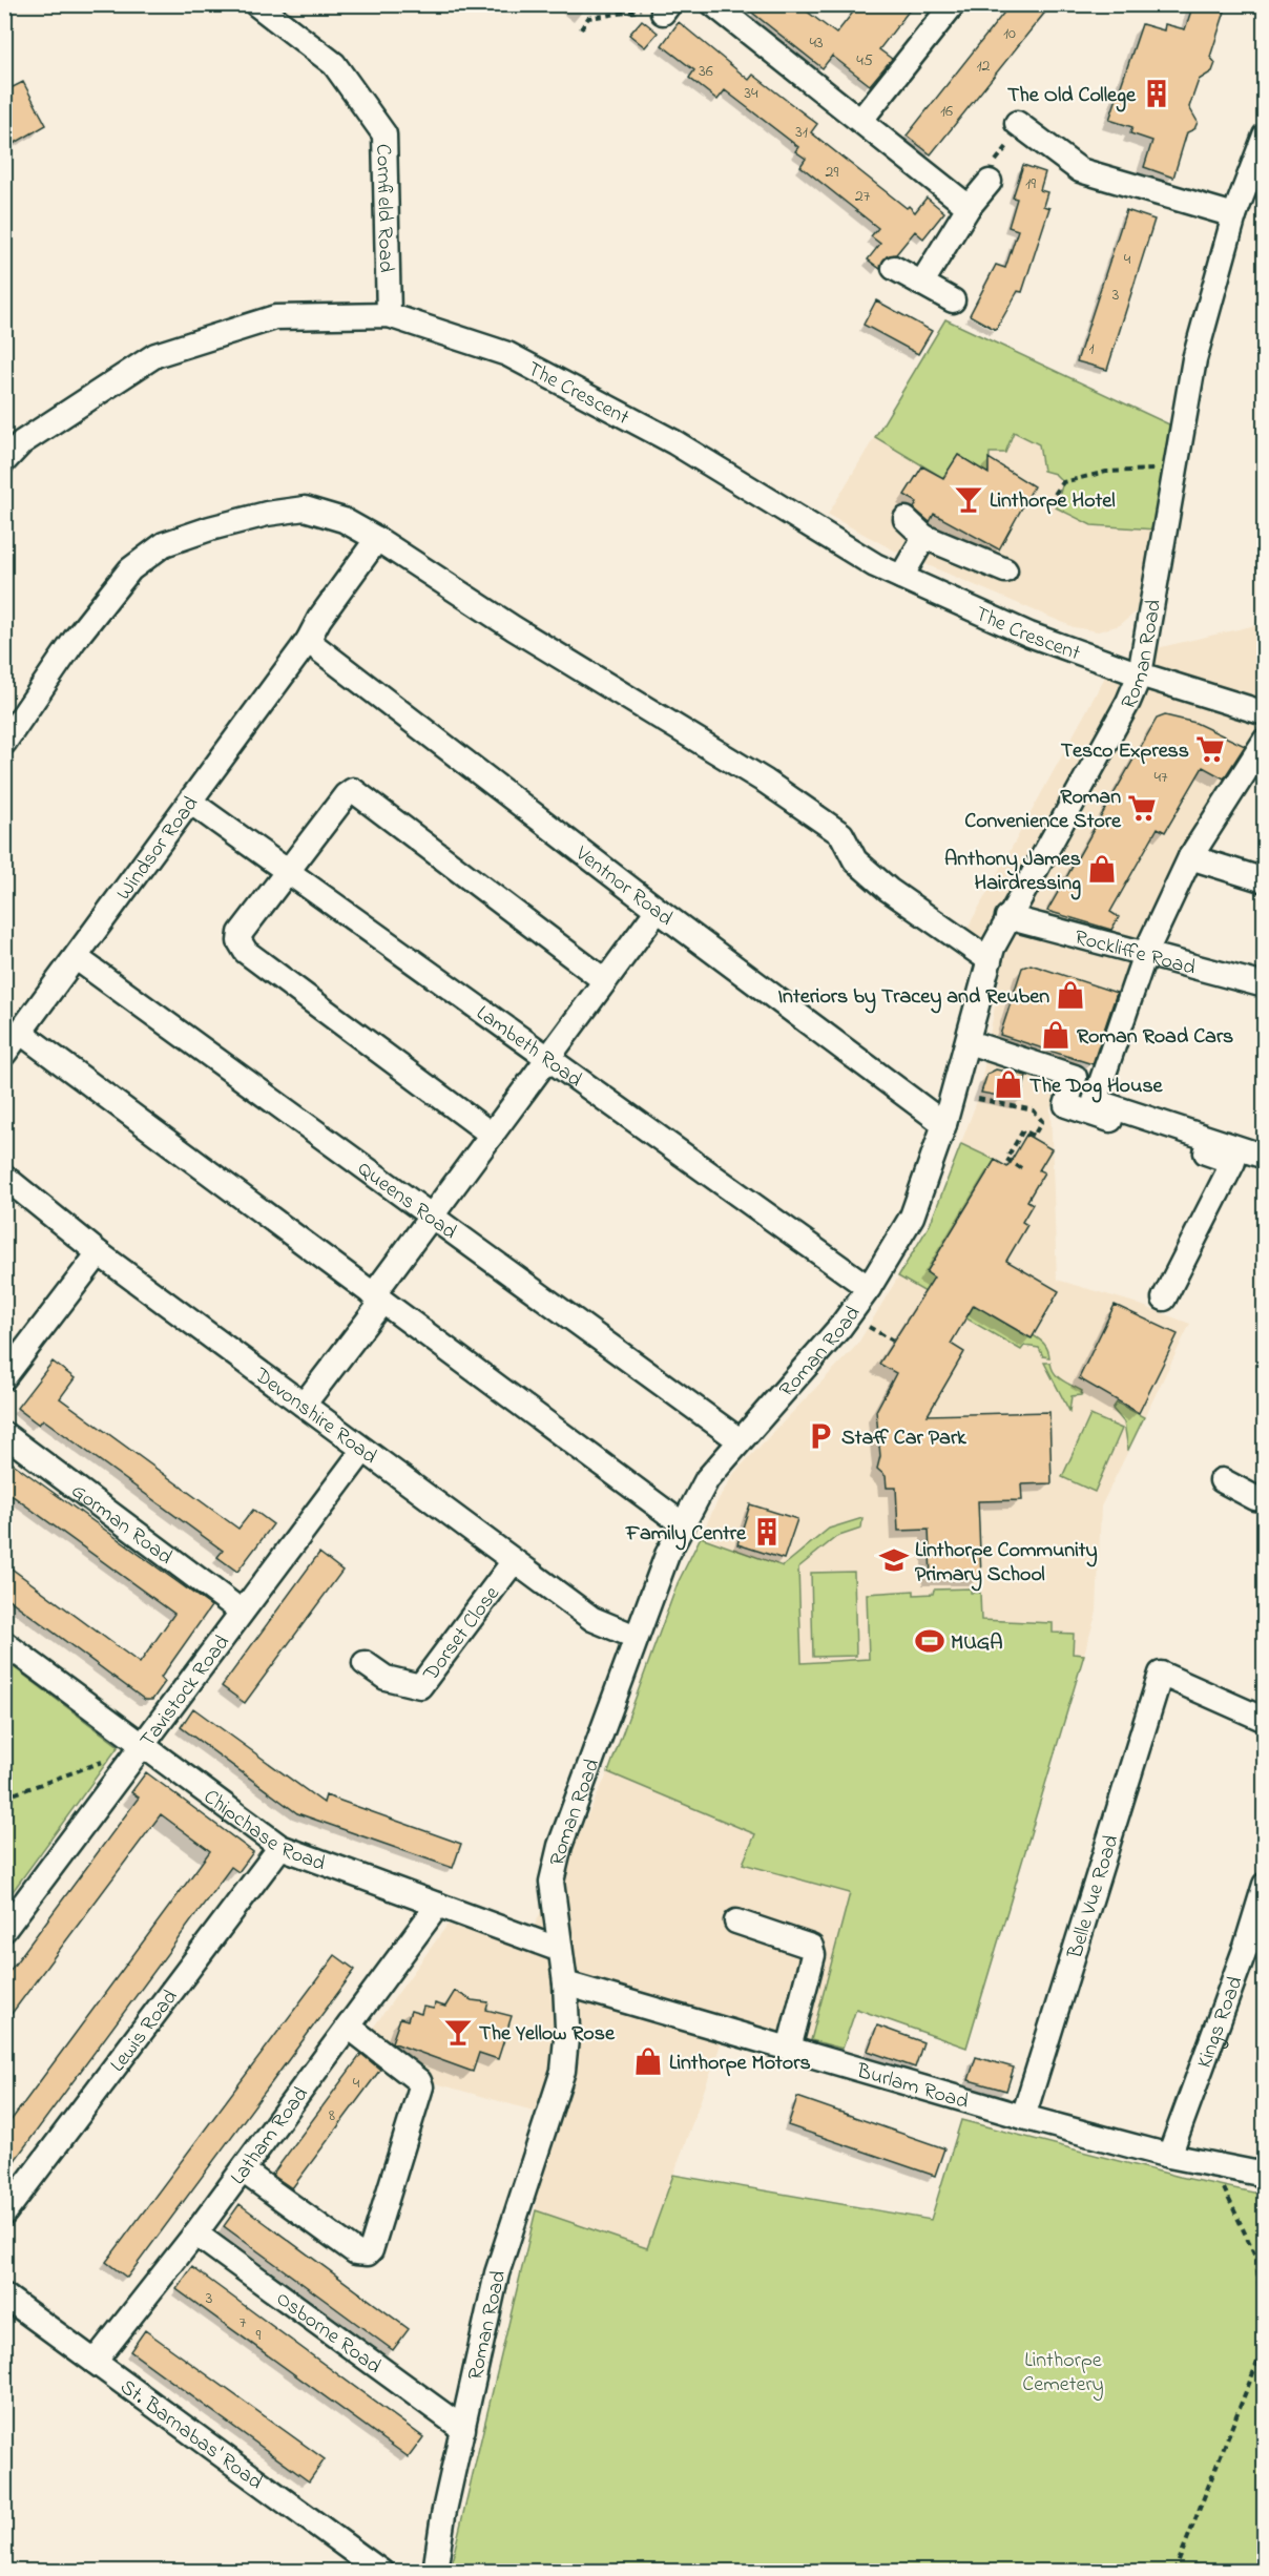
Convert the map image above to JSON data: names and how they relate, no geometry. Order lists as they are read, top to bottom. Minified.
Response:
{"streets":{"street":["Cornfield Road","The Crescent","Roman Road","Windsor Road","Ventnor Road","Rockliffe Road","Lambeth Road","Queens Road","Devonshire Road","Gorman Road","Dorset Close","Tavistock Road","Chipchase Road","Belle Vue Road","Kings Road","Lewis Road","Burlam Road","Latham Road","Osborne Road","St. Barnabas' Road"]},"crossings":[["Cornfield Road","The Crescent"],["The Crescent","Roman Road"],["Roman Road","Ventnor Road"],["Roman Road","Rockliffe Road"],["Roman Road","Lambeth Road"],["Roman Road","Queens Road"],["Roman Road","Devonshire Road"],["Roman Road","Chipchase Road"],["Roman Road","Burlam Road"],["Roman Road","Osborne Road"],["Windsor Road","Ventnor Road"],["Windsor Road","Lambeth Road"],["Windsor Road","Queens Road"],["Devonshire Road","Dorset Close"],["Devonshire Road","Tavistock Road"],["Gorman Road","Tavistock Road"],["Tavistock Road","Chipchase Road"],["Chipchase Road","Lewis Road"],["Chipchase Road","Latham Road"],["Belle Vue Road","Burlam Road"],["Kings Road","Burlam Road"],["Latham Road","Osborne Road"],["Latham Road","St. Barnabas' Road"]],"parks":["Linthorpe Cemetery"],"places":{"building":["The Old College","Family Centre"],"bar":["Linthorpe Hotel","The Yellow Rose"],"supermarket":["Tesco Express","Roman Convenience Store"],"shop":["Anthony James Hairdressing","Interiors by Tracey and Reuben","Roman Road Cars","The Dog House","Linthorpe Motors"],"parking":["Staff Car Park"],"school or university":["Linthorpe Community Primary School"],"sports":["MUGA"]},"house_numbers":["10","43","45","12","36","34","16","31","29","19","27","4","3","1","47","4","8","3","7","9"]}
